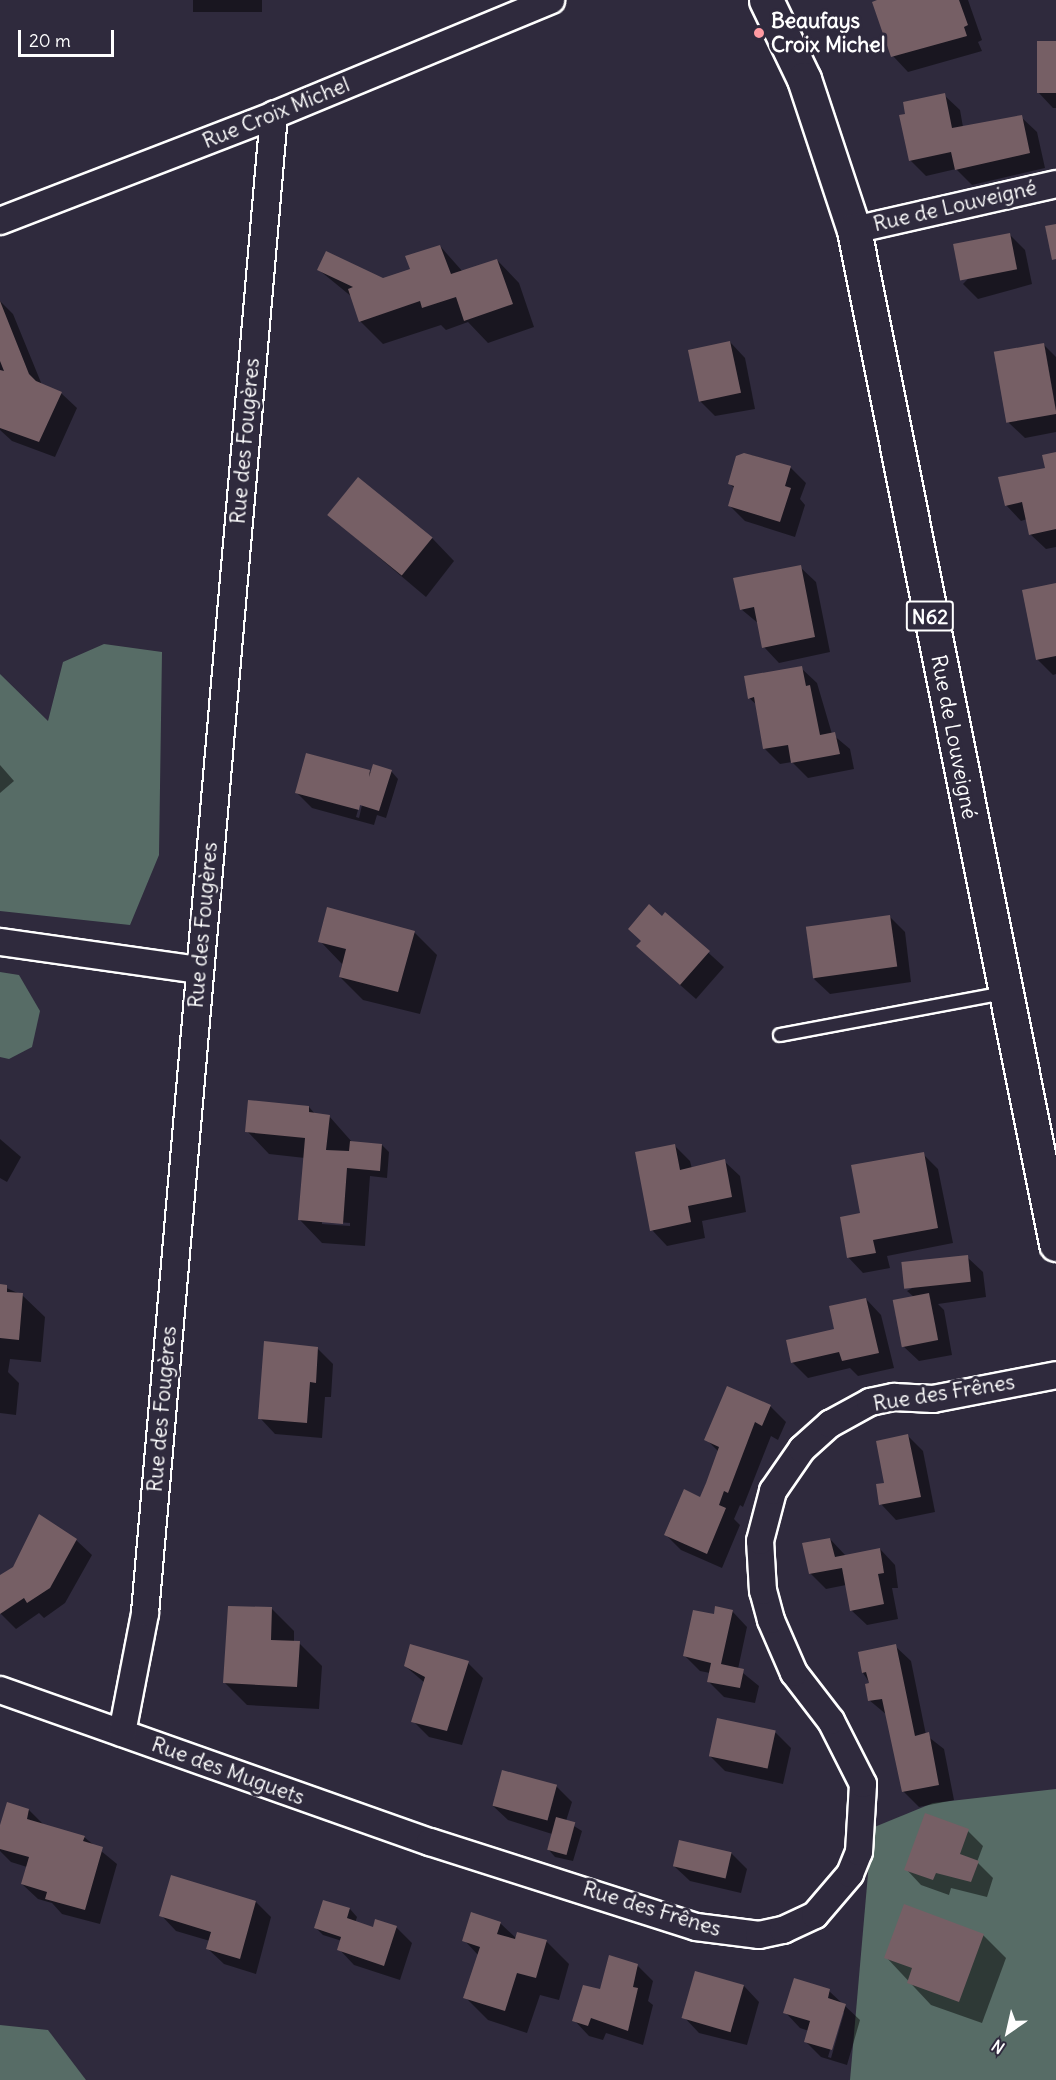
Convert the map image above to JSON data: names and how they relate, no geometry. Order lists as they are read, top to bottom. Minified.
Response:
{"streets":{"main road":["Rue de Louveigné","N62"],"street":["Rue Croix Michel","Rue des Fougères","Rue des Frênes","Rue des Muguets"]},"crossings":[["Rue Croix Michel","Rue des Fougères"],["Rue des Fougères","Rue des Muguets"],["Rue des Frênes","Rue des Muguets"]],"places":["Beaufays Croix Michel"],"scale_bar":"20 m","north":"bottom left"}
